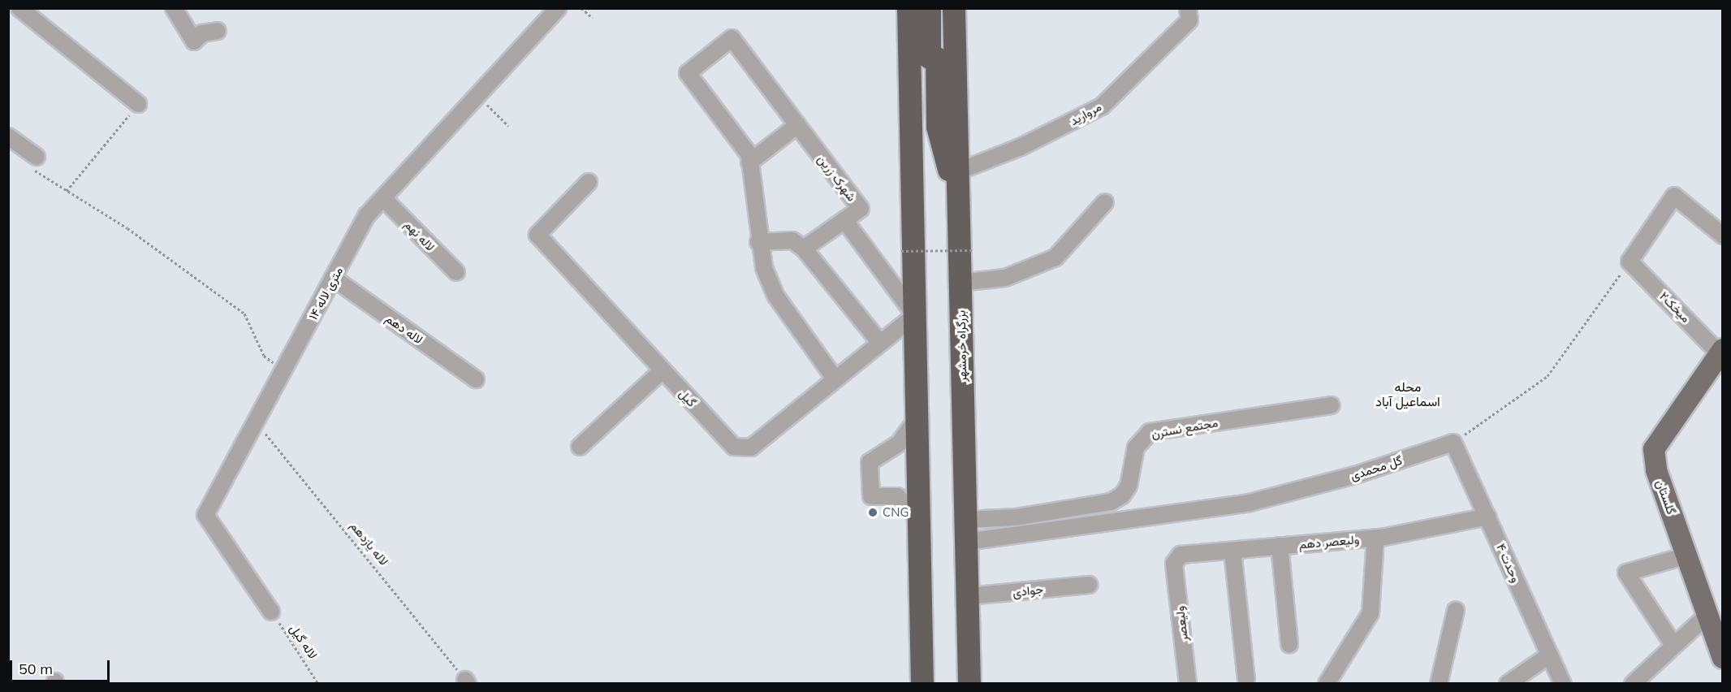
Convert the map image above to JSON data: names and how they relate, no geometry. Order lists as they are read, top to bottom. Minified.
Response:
{"streets":{"highway":["بزرگراه خرمشهر"],"main road":["گلستان"],"street":["مروارید","شهرک زرین","لاله نهم","۱۴ متری لاله","میخک۲","لاله دهم","گیل","مجتمع نسترن","گل محمدی","ولیعصر دهم","وحدت ۴","جوادی","ولیعصر"],"path":["لاله یازدهم","لاله گیل"]},"crossings":[["مروارید","بزرگراه خرمشهر"],["شهرک زرین","بزرگراه خرمشهر"],["شهرک زرین","گیل"],["لاله نهم","۱۴ متری لاله"],["۱۴ متری لاله","لاله دهم"],["۱۴ متری لاله","لاله یازدهم"],["۱۴ متری لاله","لاله گیل"],["میخک۲","گلستان"],["بزرگراه خرمشهر","گیل"],["بزرگراه خرمشهر","مجتمع نسترن"],["بزرگراه خرمشهر","گل محمدی"],["بزرگراه خرمشهر","جوادی"],["مجتمع نسترن","گل محمدی"],["گل محمدی","وحدت ۴"],["ولیعصر دهم","وحدت ۴"],["ولیعصر دهم","ولیعصر"]],"districts":["محله اسماعیل آباد"],"places":["CNG"],"scale_bar":"50 m"}
